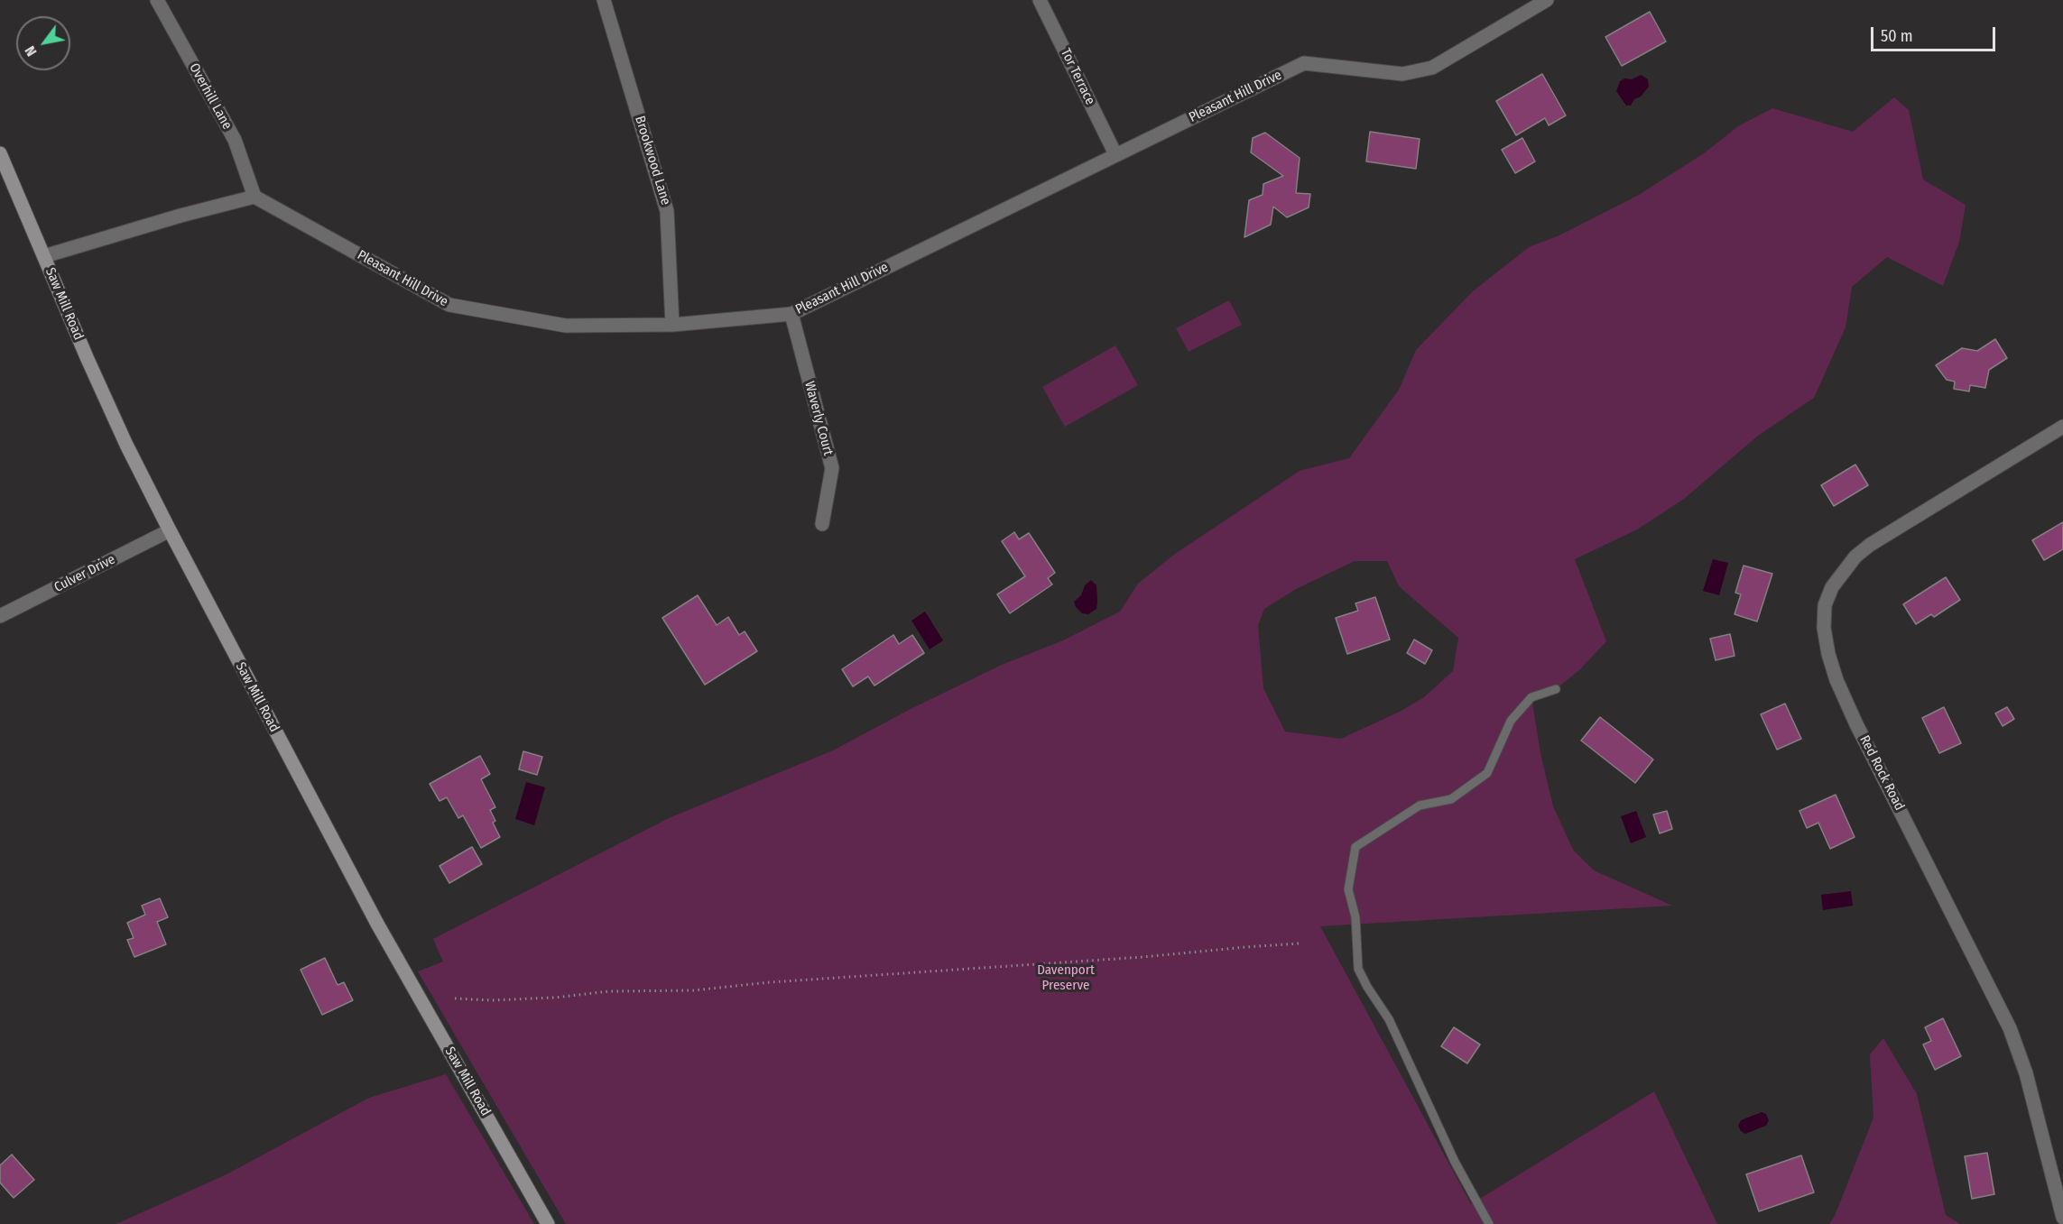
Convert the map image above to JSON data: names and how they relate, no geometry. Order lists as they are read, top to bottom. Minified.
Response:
{"streets":{"street":["Tor Terrace","Overhill Lane","Pleasant Hill Drive","Brookwood Lane","Saw Mill Road","Waverly Court","Culver Drive","Red Rock Road"]},"crossings":[["Tor Terrace","Pleasant Hill Drive"],["Overhill Lane","Pleasant Hill Drive"],["Pleasant Hill Drive","Brookwood Lane"],["Pleasant Hill Drive","Waverly Court"],["Saw Mill Road","Culver Drive"]],"parks":["Davenport Preserve"],"scale_bar":"50 m","north":"bottom left"}
